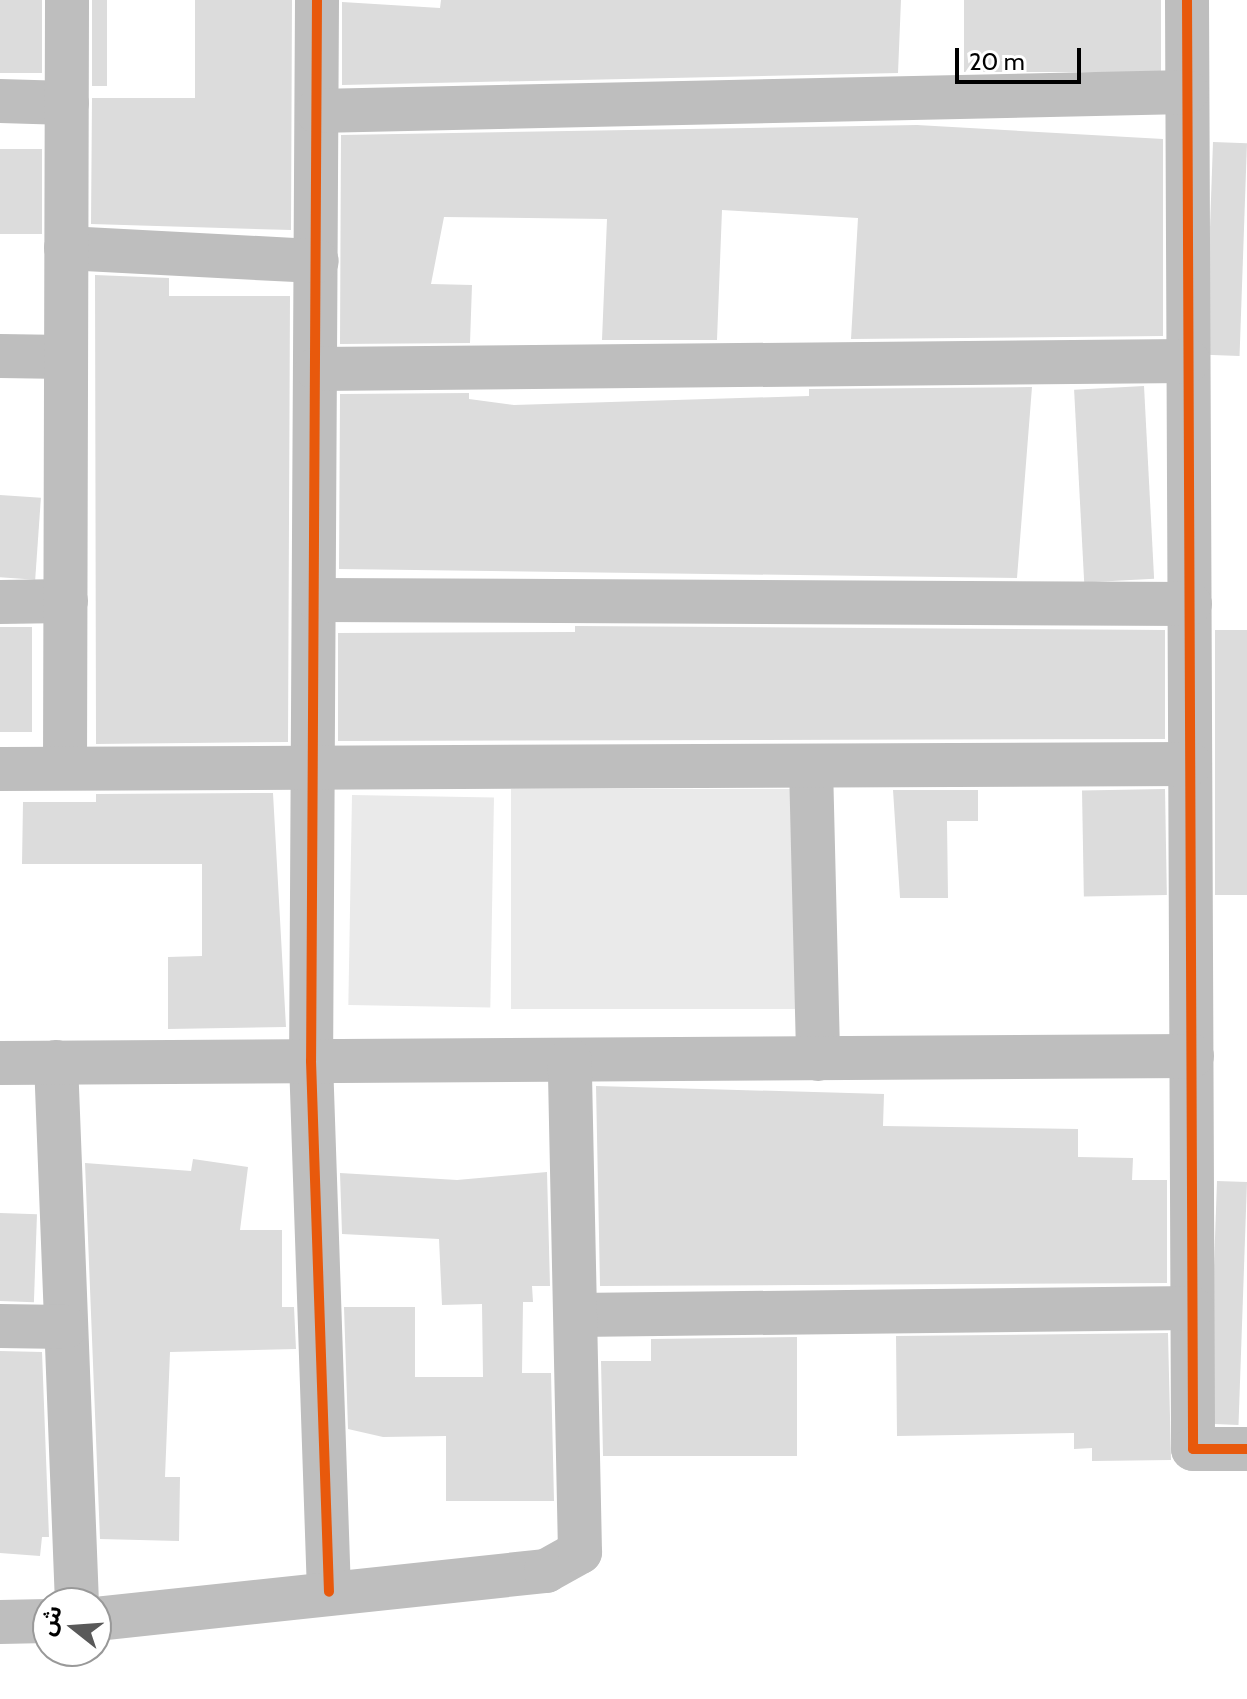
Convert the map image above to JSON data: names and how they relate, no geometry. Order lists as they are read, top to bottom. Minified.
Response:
{"scale_bar":"20 m","north":"left"}
